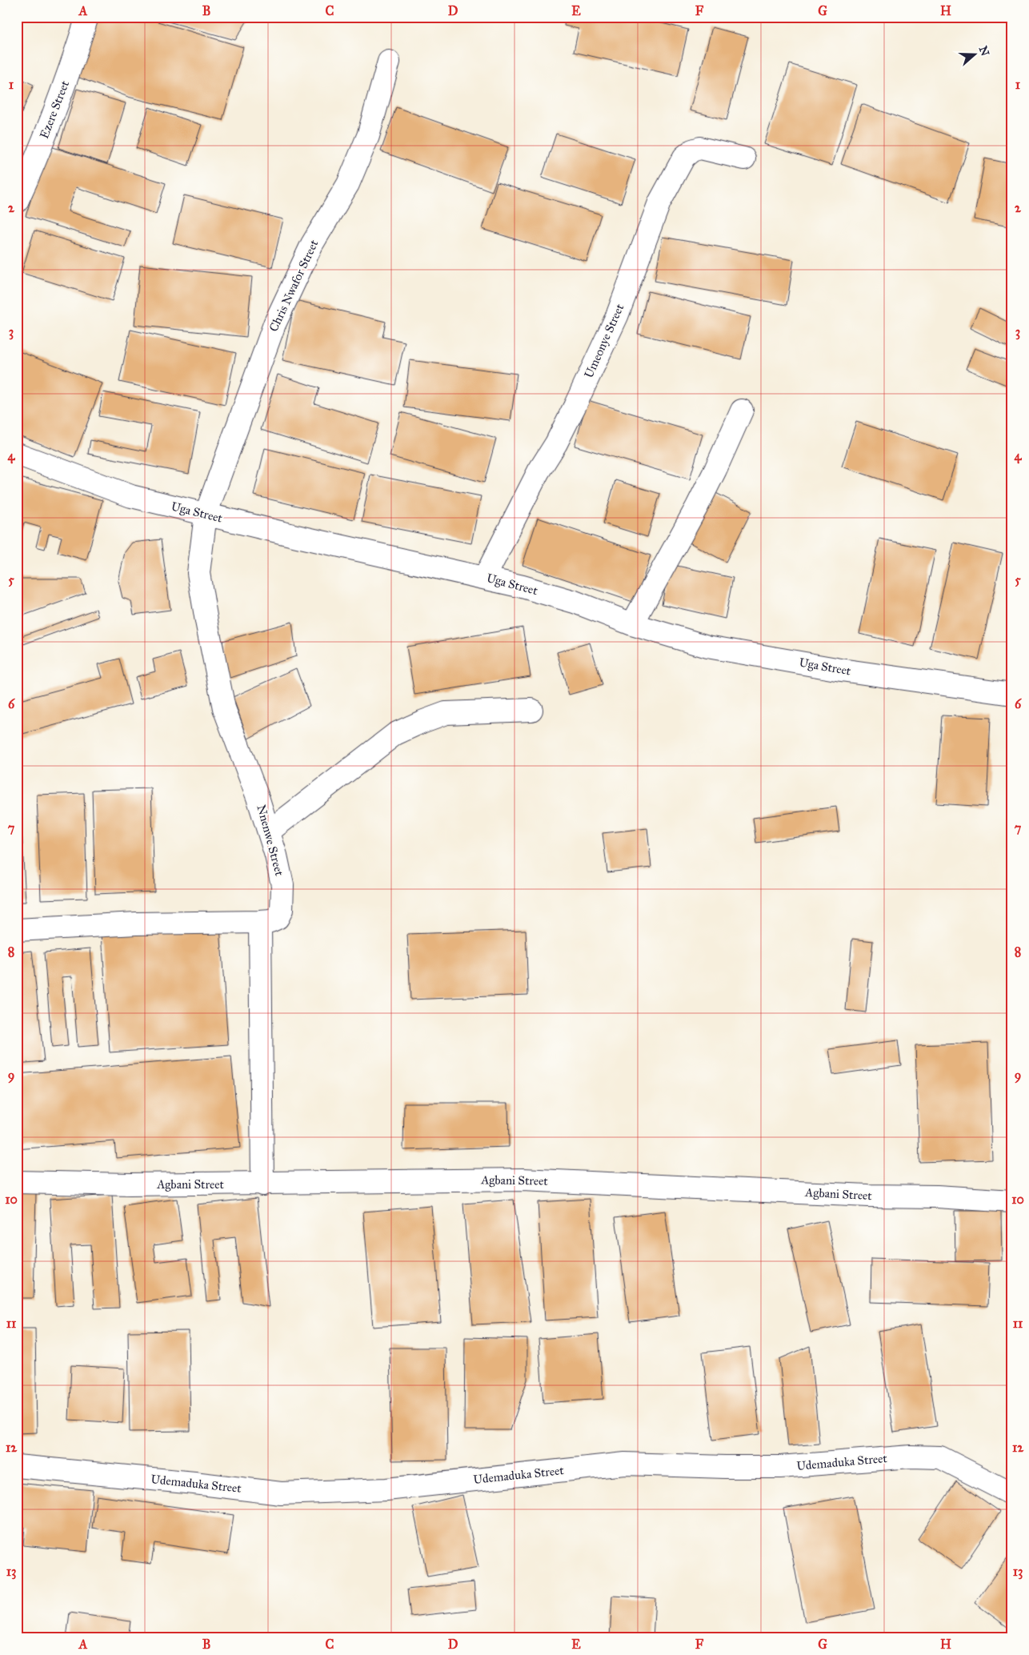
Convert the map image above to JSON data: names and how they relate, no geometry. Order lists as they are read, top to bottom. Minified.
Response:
{"streets":{"street":["Ezere Street","Chris Nwafor Street","Umeonye Street","Uga Street","Nnenwe Street","Agbani Street","Udemaduka Street"]},"crossings":[["Chris Nwafor Street","Uga Street"],["Chris Nwafor Street","Nnenwe Street"],["Umeonye Street","Uga Street"],["Uga Street","Nnenwe Street"]],"north":"right","grid":{"columns":["A","B","C","D","E","F","G","H"],"rows":["1","2","3","4","5","6","7","8","9","10","11","12","13"]}}
